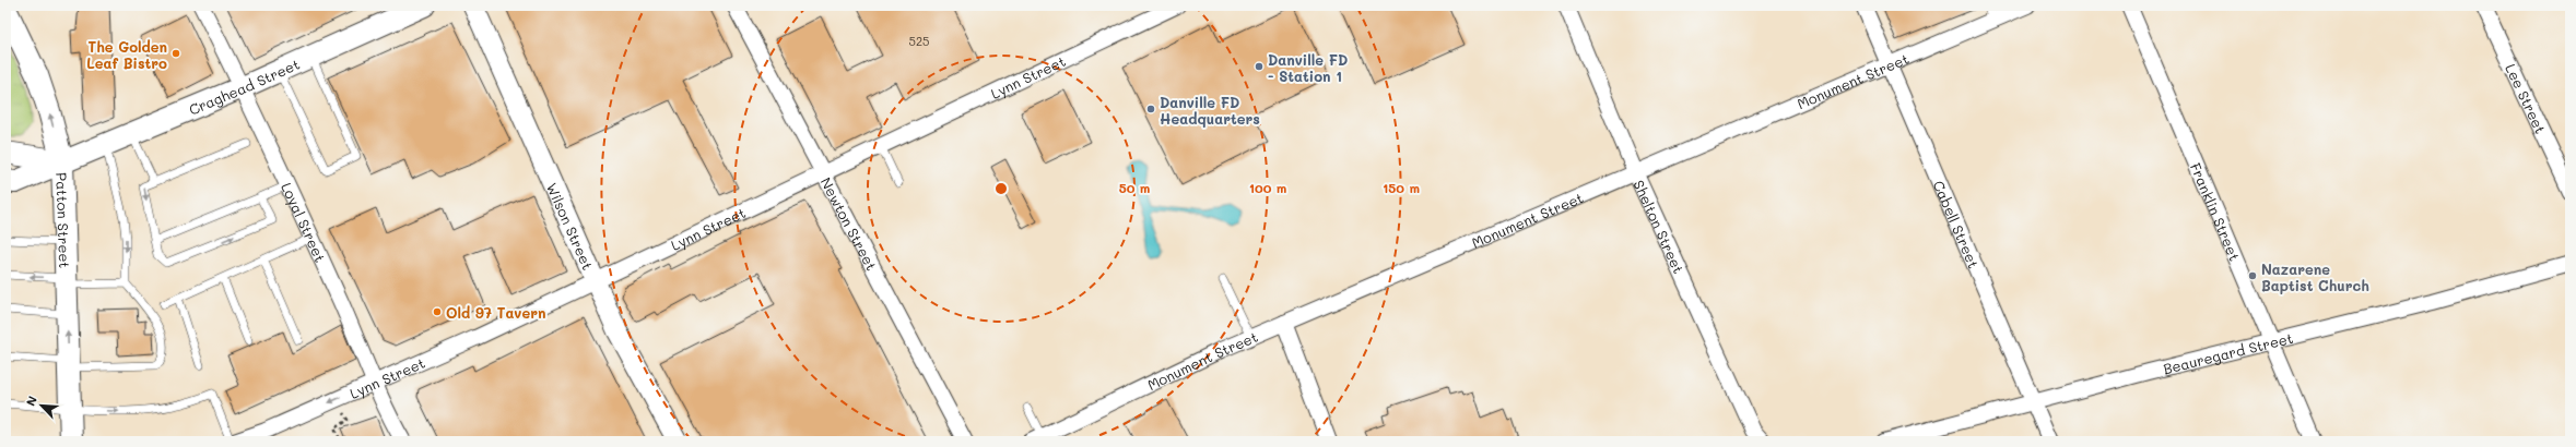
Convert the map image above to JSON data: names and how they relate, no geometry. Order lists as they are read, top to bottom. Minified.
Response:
{"streets":{"main road":["Craghead Street","Patton Street"],"street":["Lynn Street","Monument Street","Lee Street","Franklin Street","Loyal Street","Newton Street","Cabell Street","Wilson Street","Shelton Street","Beauregard Street"]},"crossings":[["Lynn Street","Loyal Street"],["Lynn Street","Newton Street"],["Lynn Street","Wilson Street"],["Monument Street","Cabell Street"],["Monument Street","Shelton Street"],["Craghead Street","Patton Street"],["Craghead Street","Loyal Street"],["Franklin Street","Beauregard Street"],["Cabell Street","Beauregard Street"]],"one_way":["Patton Street"],"places":["The Golden Leaf Bistro","Danville FD - Station 1","Danville FD Headquarters","Nazarene Baptist Church","Old 97 Tavern"],"house_numbers":["525"],"north":"top left","rings":["50 m","100 m","150 m"]}
